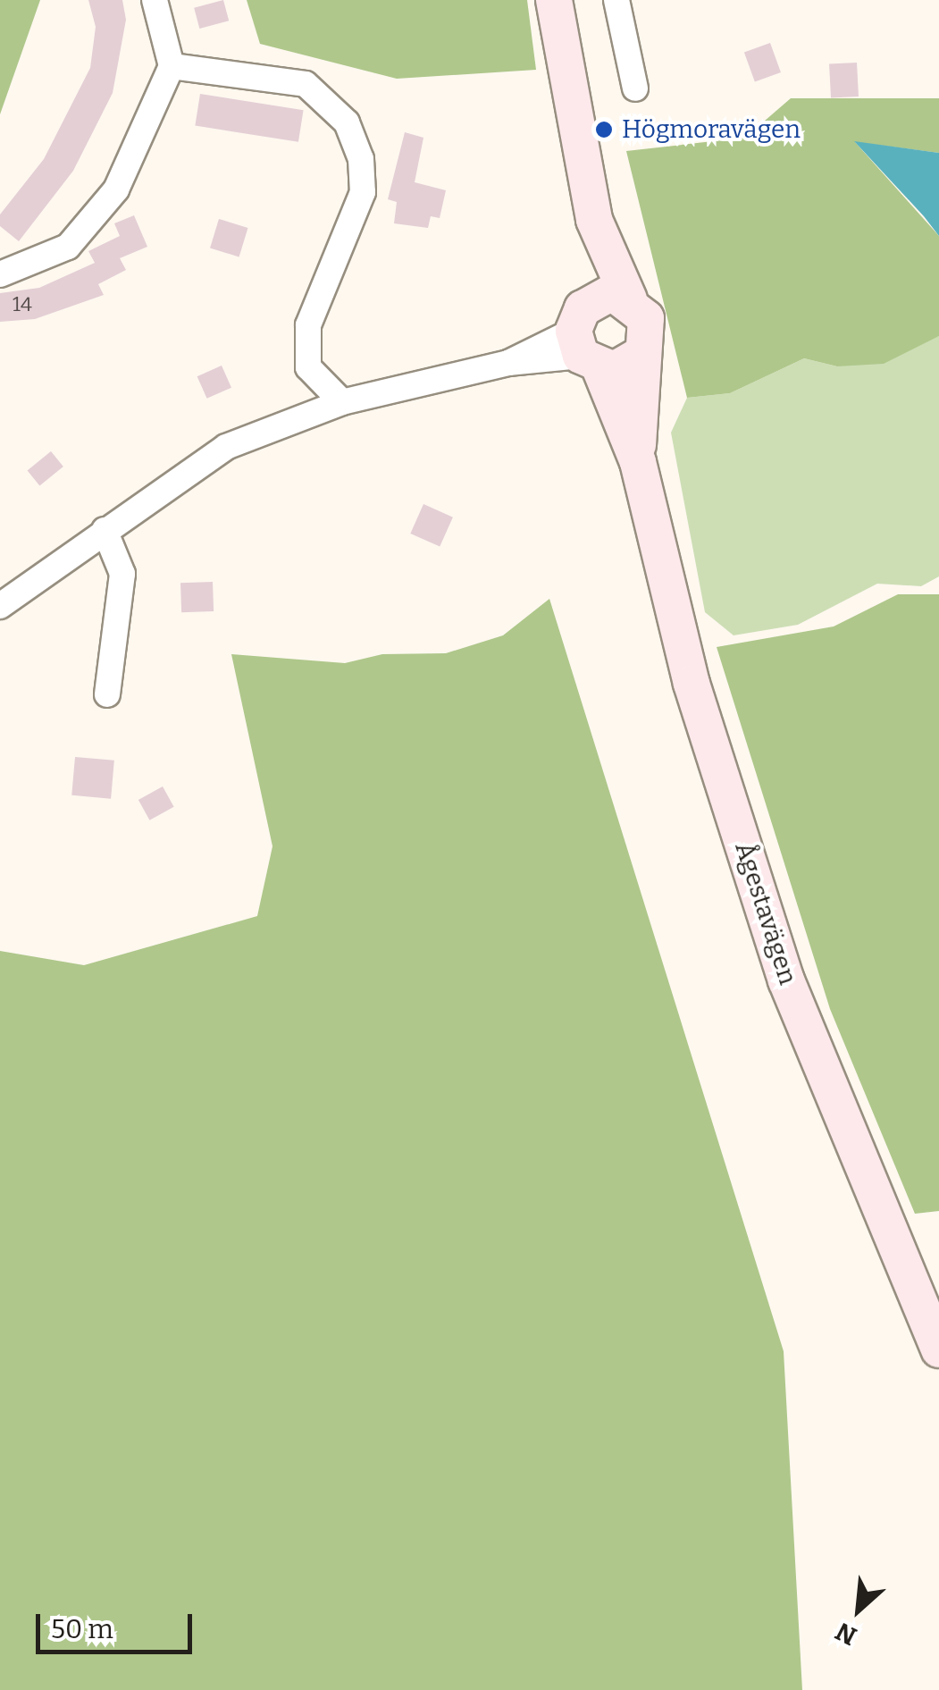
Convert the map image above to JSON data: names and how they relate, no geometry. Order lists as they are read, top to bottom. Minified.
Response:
{"streets":{"main road":["Ågestavägen"]},"places":["Högmoravägen"],"house_numbers":["14"],"scale_bar":"50 m","north":"bottom left"}
